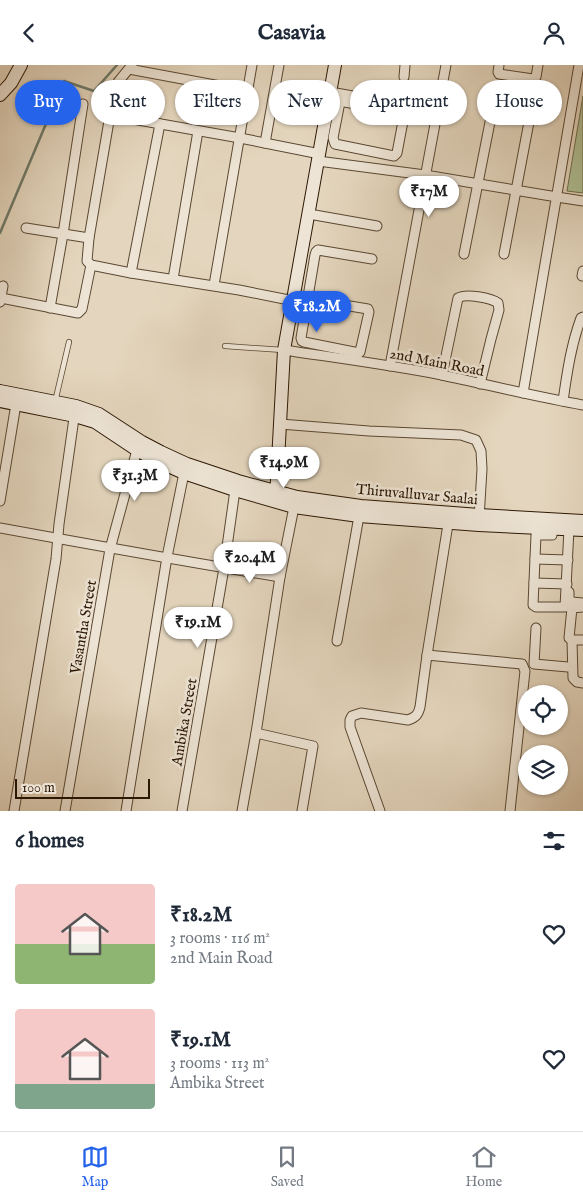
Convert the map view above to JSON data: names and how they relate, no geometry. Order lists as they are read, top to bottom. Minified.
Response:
{"streets":{"main road":["Thiruvalluvar Saalai"],"street":["2nd Main Road","Vasantha Street","Ambika Street"]},"crossings":[["Thiruvalluvar Saalai","Vasantha Street"],["Thiruvalluvar Saalai","Ambika Street"]],"scale_bar":"100 m","page":{"header":"Casavia","chip":["Buy","Rent","Filters","New","Apartment","House"],"price":["₹17M","₹18.2M","₹14.9M","₹31.3M","₹20.4M","₹19.1M"],"scale":"100 m","heading":"6 homes","list":[{"name":"₹18.2M","note":"3 rooms · 116 m² · 2nd Main Road"},{"name":"₹19.1M","note":"3 rooms · 113 m² · Ambika Street"}],"tabs":["Map","Saved","Home"]}}
